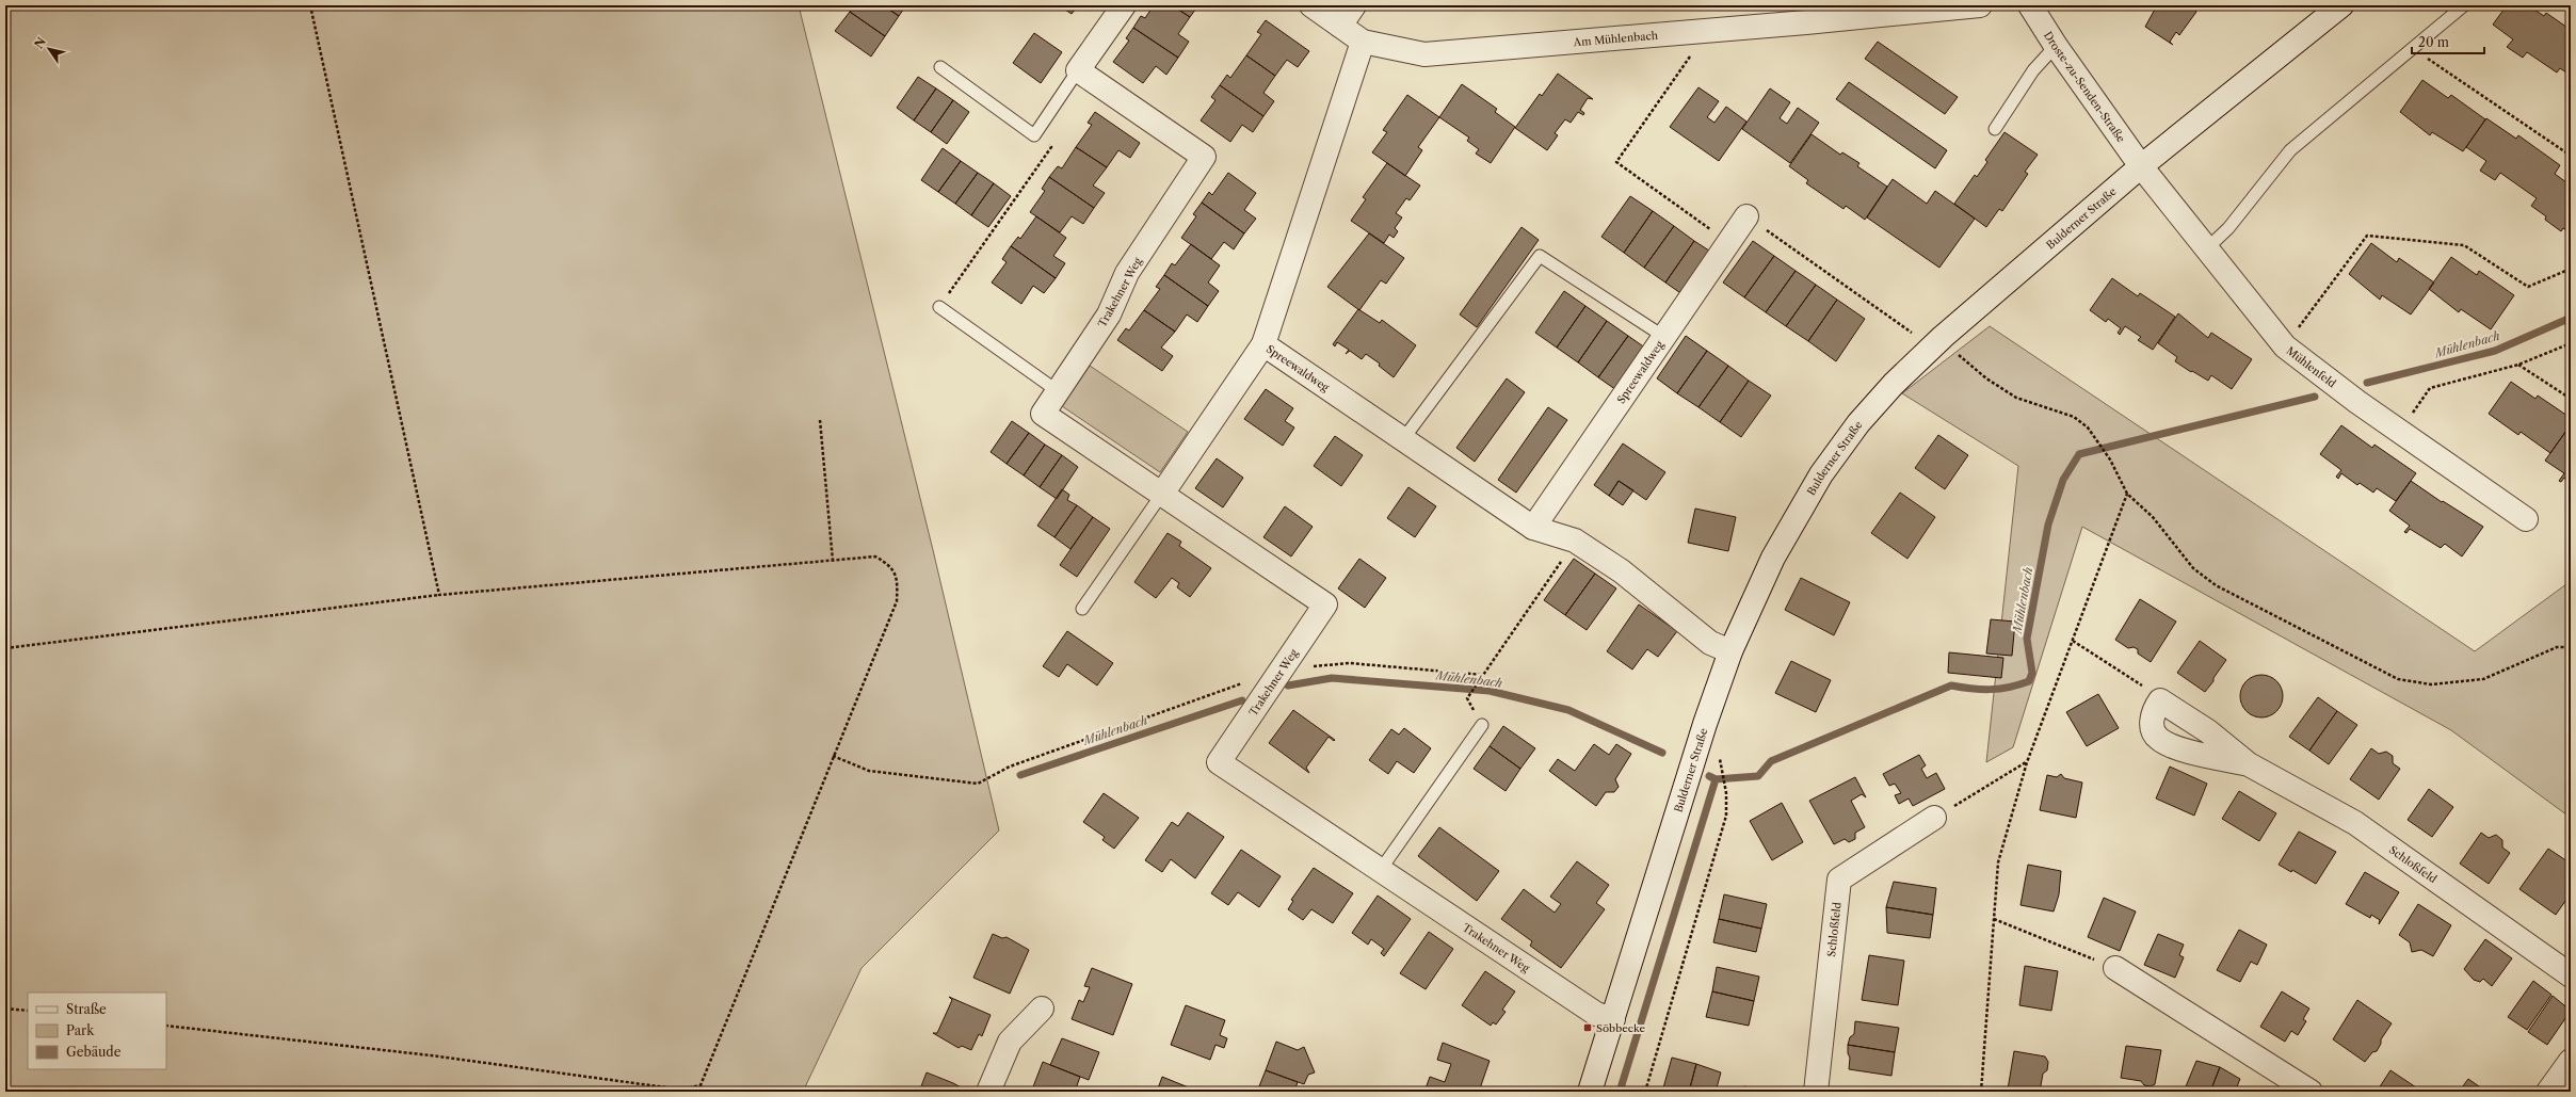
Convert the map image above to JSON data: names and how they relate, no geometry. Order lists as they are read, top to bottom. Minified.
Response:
{"streets":{"street":["Am Mühlenbach","Droste-zu-Senden-Straße","Bulderner Straße","Trakehner Weg","Mühlenfeld","Spreewaldweg","Schloßfeld"]},"crossings":[["Am Mühlenbach","Spreewaldweg"],["Droste-zu-Senden-Straße","Bulderner Straße"],["Droste-zu-Senden-Straße","Mühlenfeld"],["Bulderner Straße","Trakehner Weg"],["Bulderner Straße","Mühlenfeld"],["Bulderner Straße","Spreewaldweg"]],"water":["Mühlenbach"],"places":{"transit":["Söbbecke"]},"legend":["Straße","Park","Gebäude"],"scale_bar":"20 m","north":"top left"}
